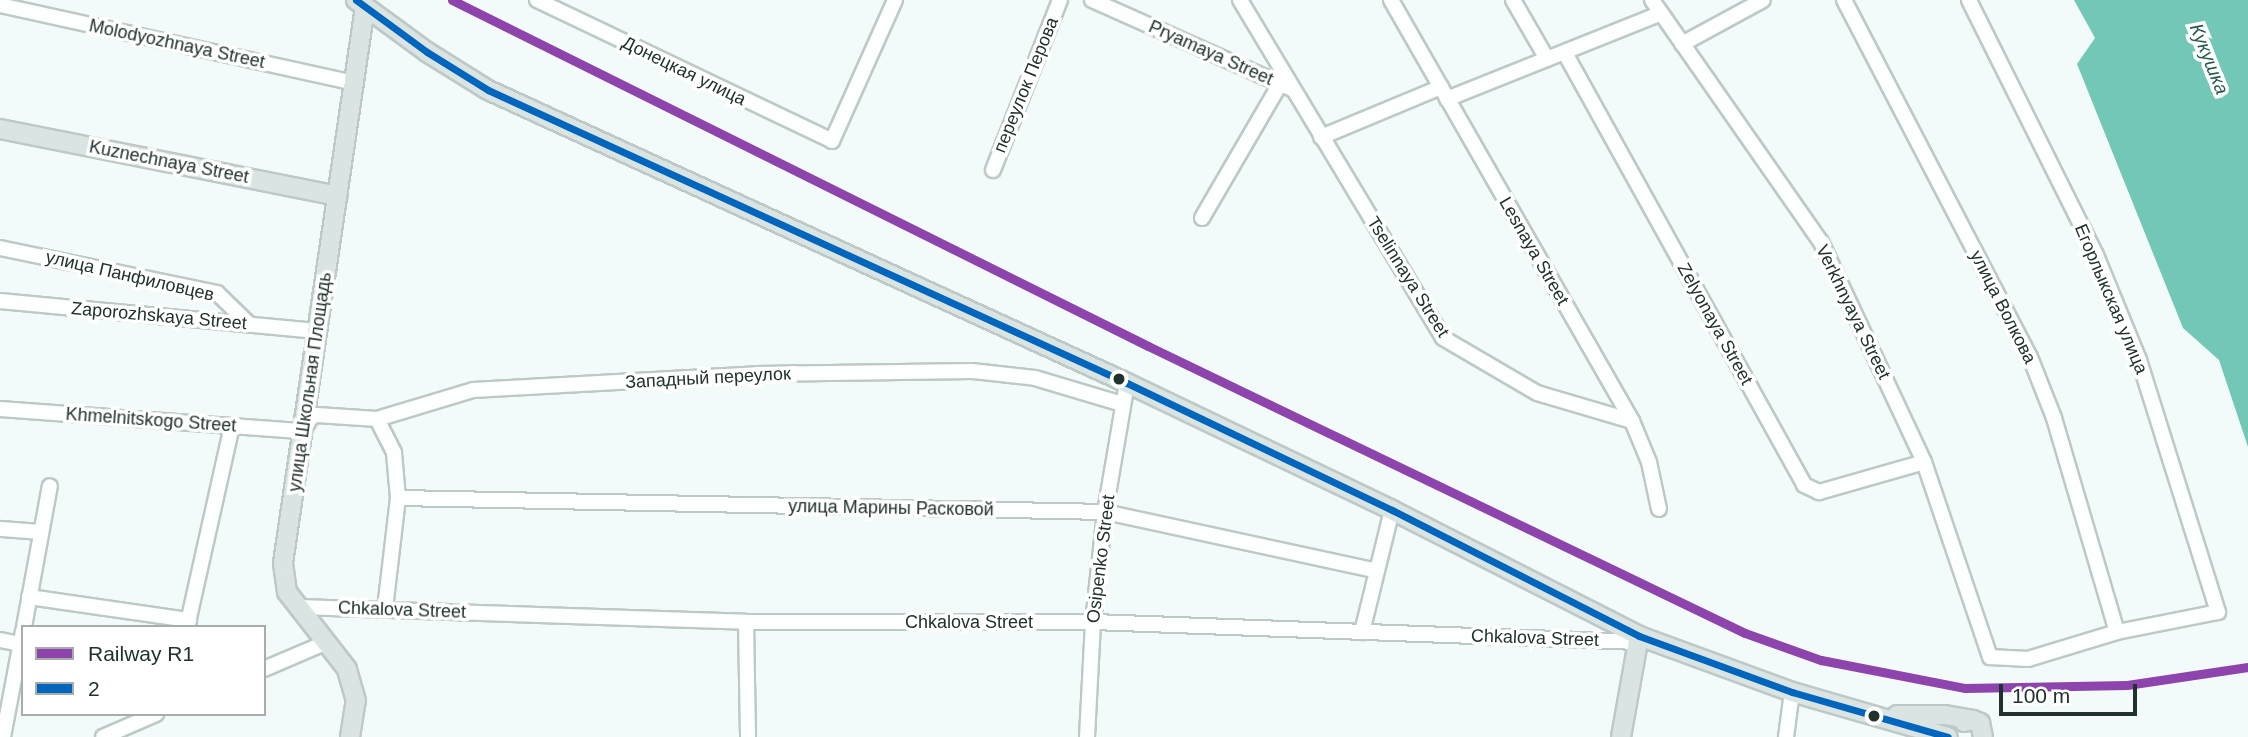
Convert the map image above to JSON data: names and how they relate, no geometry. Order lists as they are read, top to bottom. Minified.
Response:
{"streets":{"main road":["Kuznechnaya Street","улица Школьная Площадь"],"street":["Molodyozhnaya Street","Pryamaya Street","Донецкая улица","переулок Перова","Lesnaya Street","улица Панфиловцев","Tselinnaya Street","Егорлыкская улица","улица Волкова","Verkhnyaya Street","Zaporozhskaya Street","Zelyonaya Street","Западный переулок","Khmelnitskogo Street","улица Марины Расковой","Osipenko Street","Chkalova Street"]},"crossings":[["Molodyozhnaya Street","улица Школьная Площадь"],["Pryamaya Street","Tselinnaya Street"],["Kuznechnaya Street","улица Школьная Площадь"],["Lesnaya Street","Tselinnaya Street"],["улица Панфиловцев","Zaporozhskaya Street"],["Егорлыкская улица","улица Волкова"],["Егорлыкская улица","Verkhnyaya Street"],["улица Волкова","Verkhnyaya Street"],["Verkhnyaya Street","Zelyonaya Street"],["Zaporozhskaya Street","улица Школьная Площадь"],["Западный переулок","улица Школьная Площадь"],["Западный переулок","Khmelnitskogo Street"],["Западный переулок","Osipenko Street"],["улица Школьная Площадь","Khmelnitskogo Street"],["улица Школьная Площадь","Chkalova Street"],["улица Марины Расковой","Osipenko Street"],["Osipenko Street","Chkalova Street"]],"water":["Кукушка"],"lines":["rail line R1","transit line 2"],"legend":["Railway R1","2"],"scale_bar":"100 m"}
